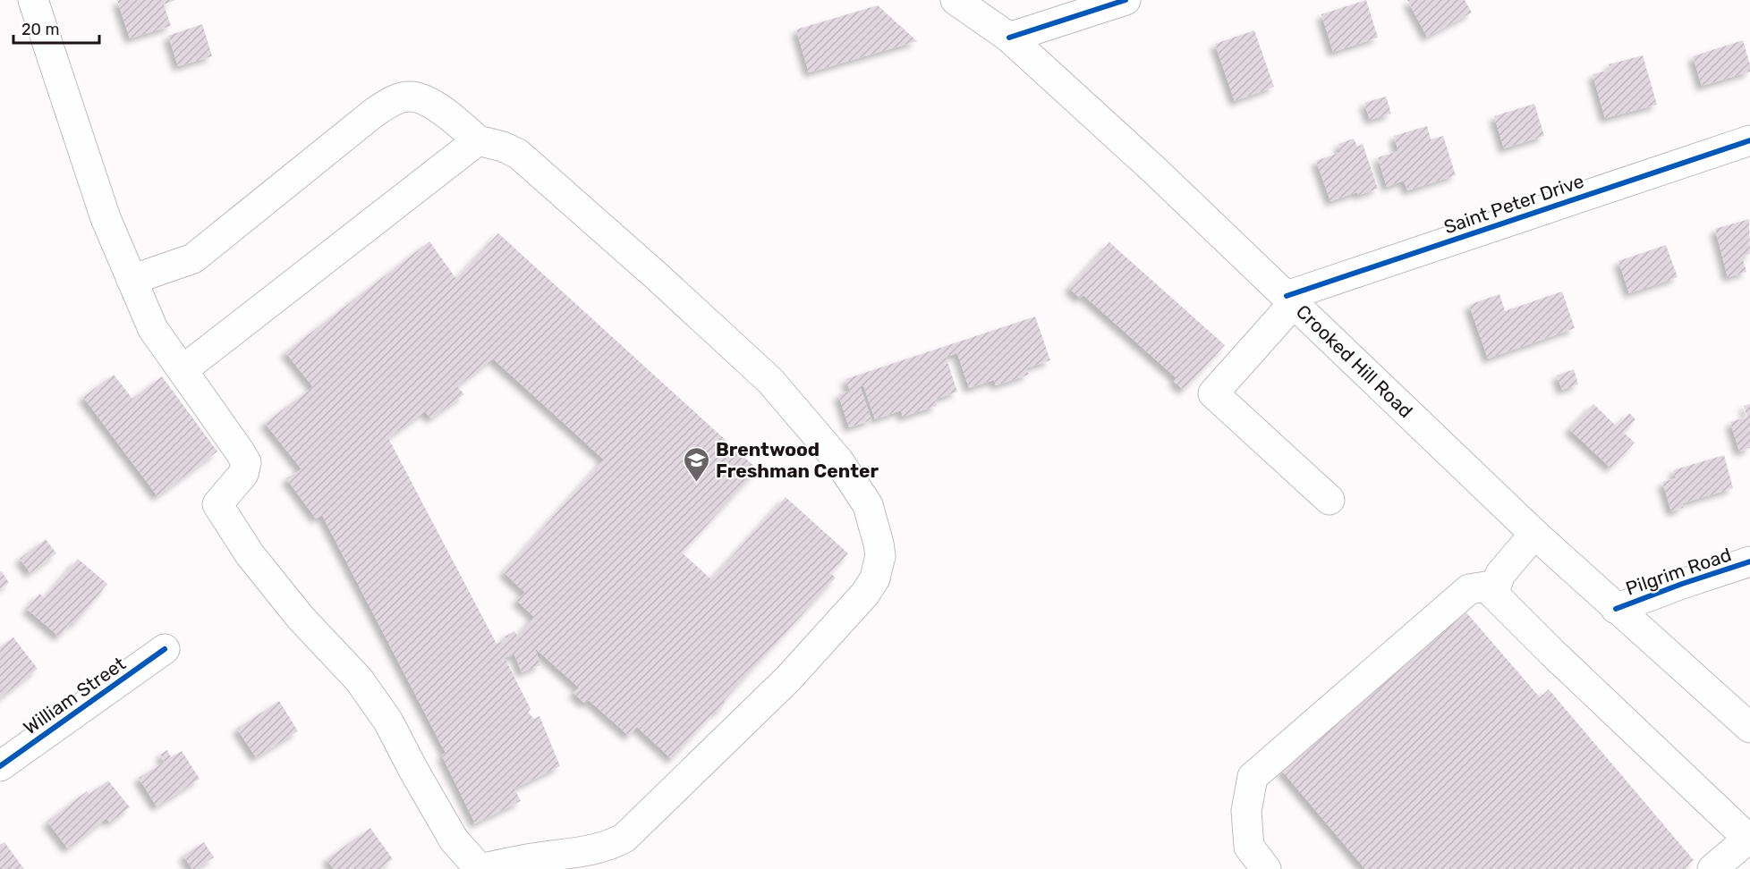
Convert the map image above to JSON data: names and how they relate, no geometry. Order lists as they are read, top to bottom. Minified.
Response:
{"streets":{"main road":["Saint Peter Drive","Crooked Hill Road","Pilgrim Road","William Street"]},"crossings":[["Saint Peter Drive","Crooked Hill Road"],["Crooked Hill Road","Pilgrim Road"]],"places":{"school or university":["Brentwood Freshman Center"]},"scale_bar":"20 m"}
